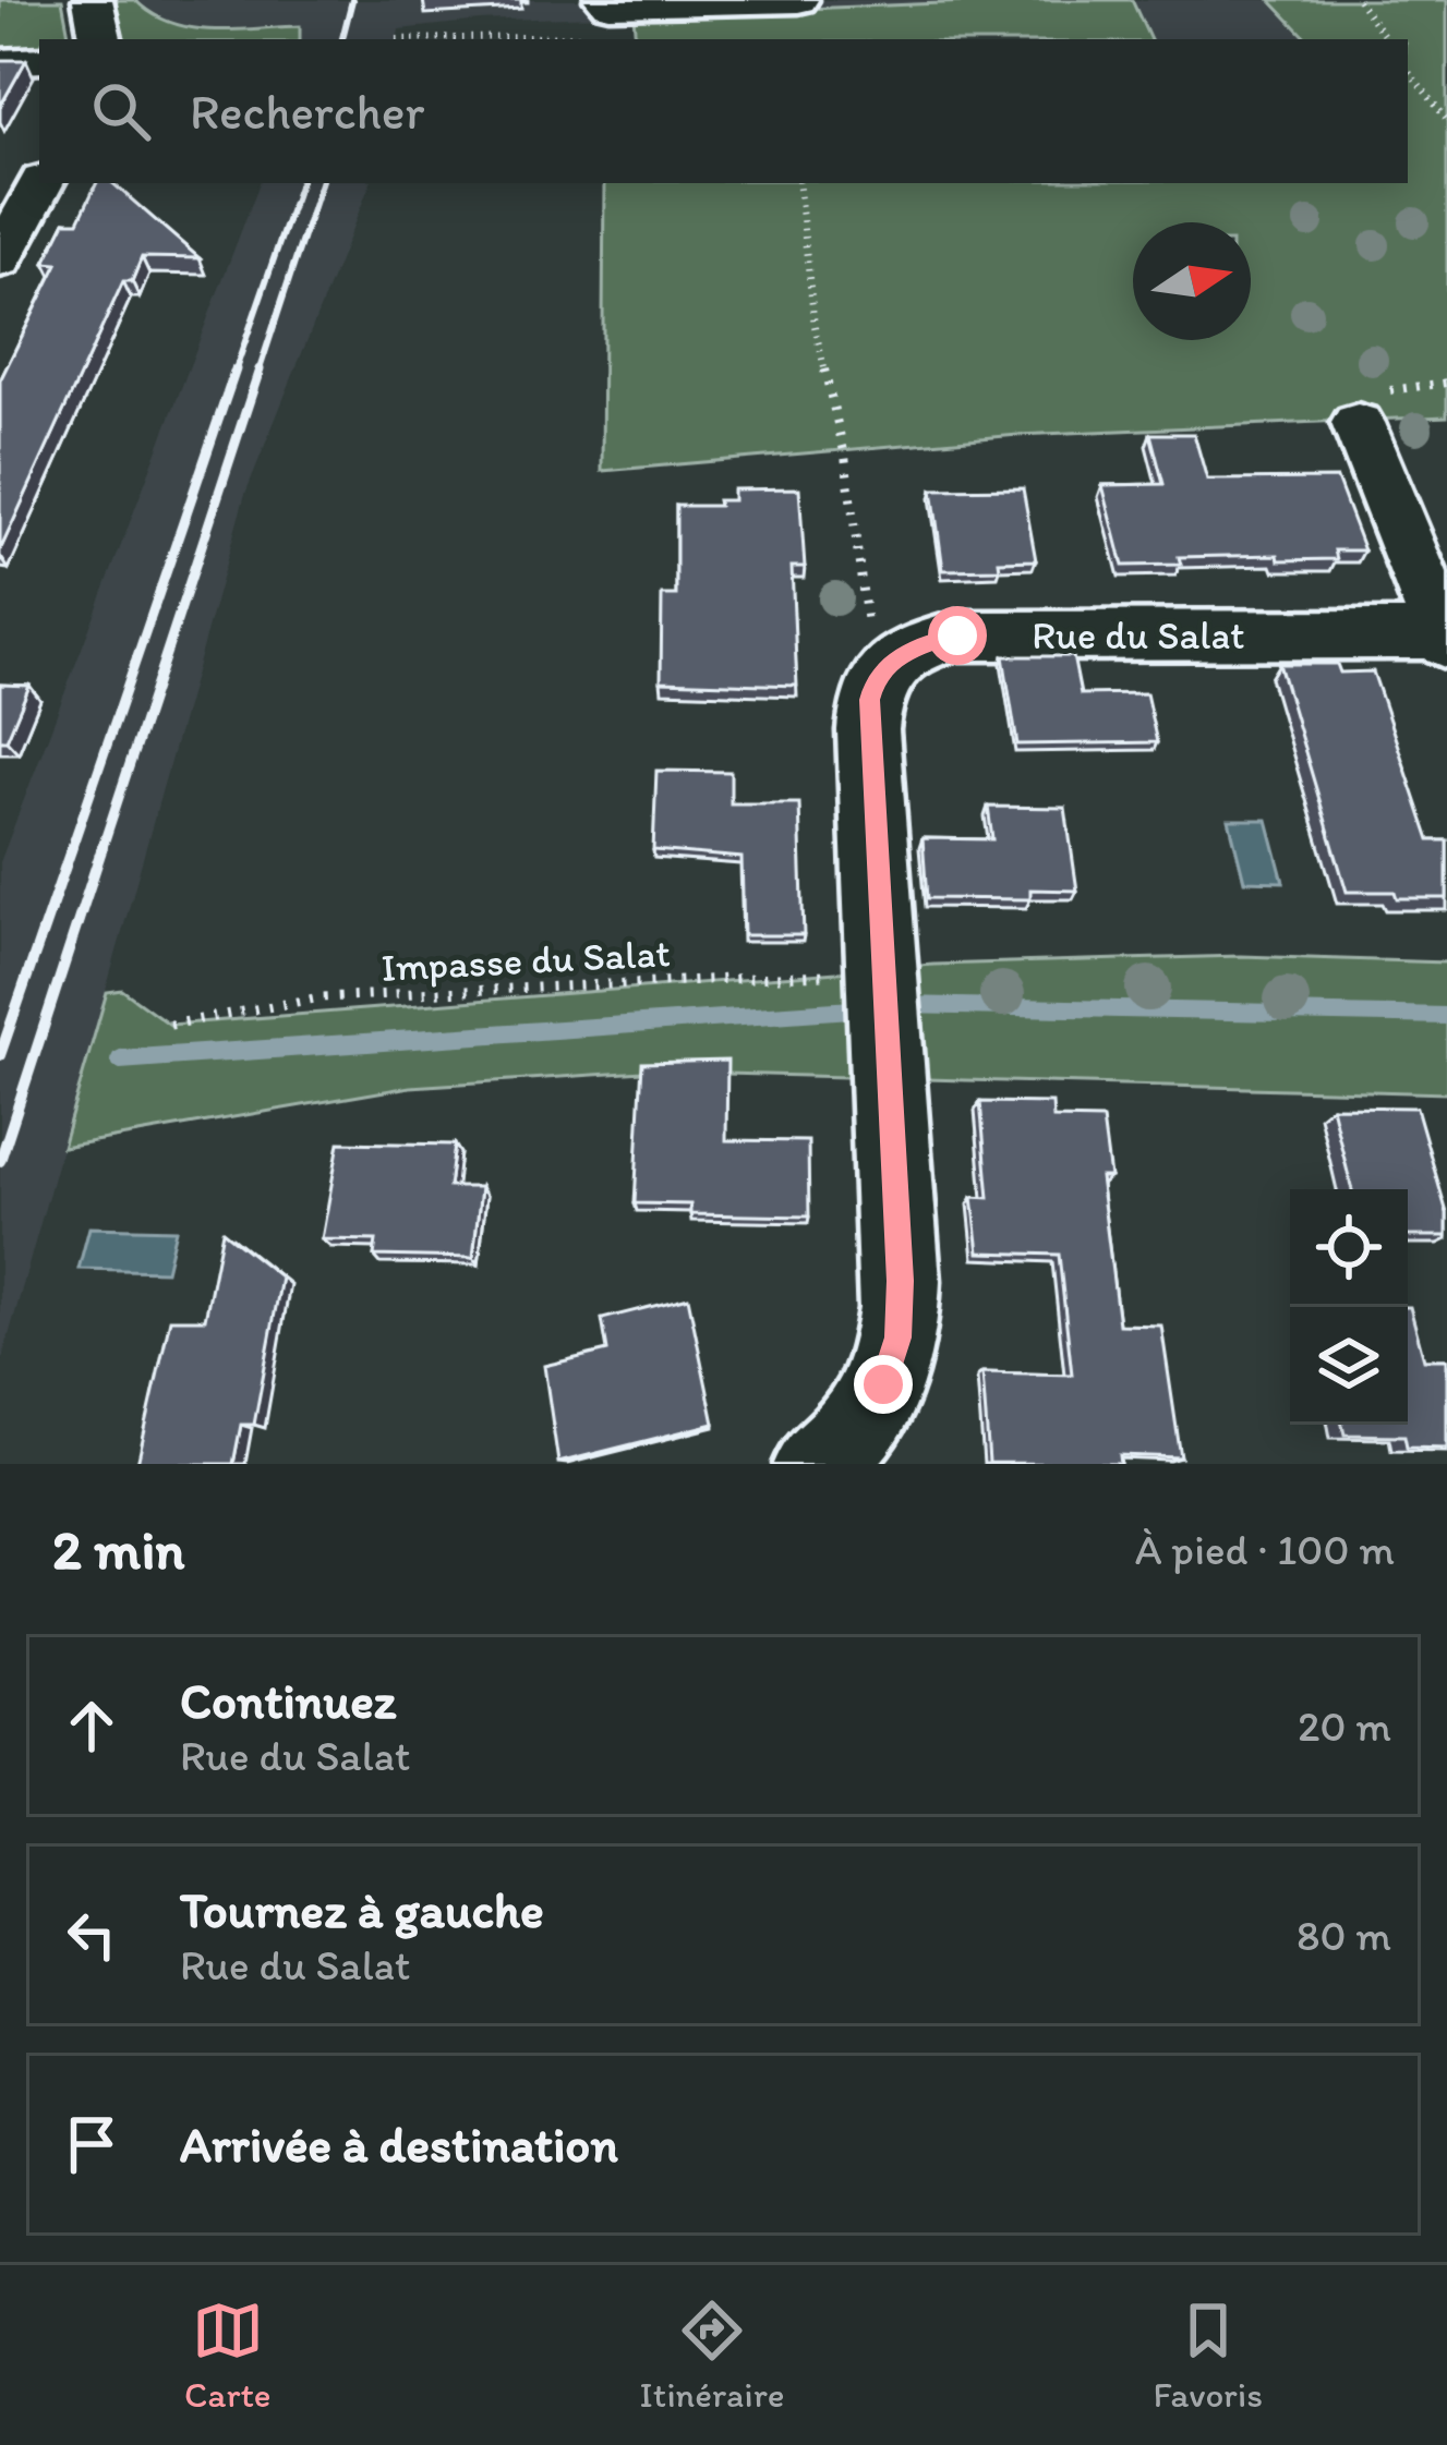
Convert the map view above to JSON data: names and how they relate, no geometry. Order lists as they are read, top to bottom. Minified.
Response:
{"streets":{"street":["Rue du Salat"],"path":["Impasse du Salat"]},"north":"right","page":{"search":"Rechercher","heading":["2 min","À pied · 100 m"],"list":[["Continuez","Rue du Salat","20 m"],["Tournez à gauche","Rue du Salat","80 m"],"Arrivée à destination"],"nav":["Carte","Itinéraire","Favoris"]}}
